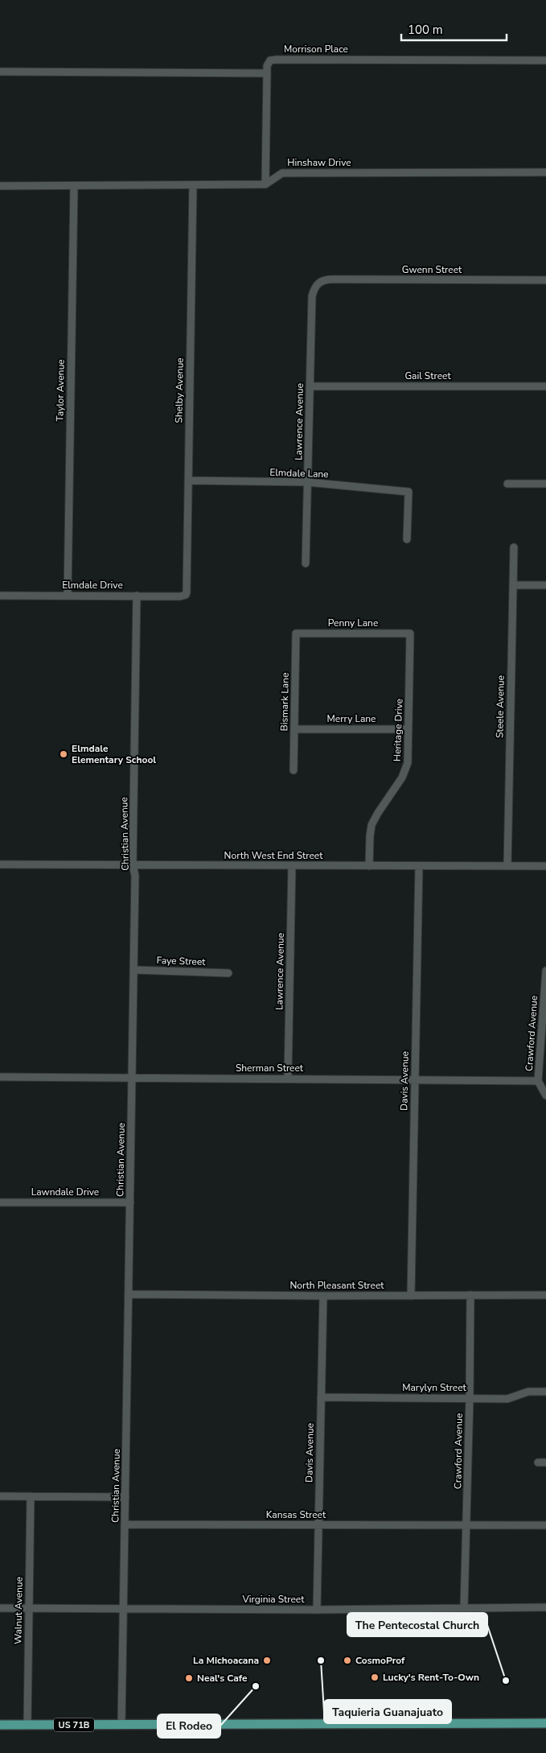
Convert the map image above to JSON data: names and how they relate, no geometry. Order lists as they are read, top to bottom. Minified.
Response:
{"streets":{"main road":["US 71B"],"street":["Morrison Place","Hinshaw Drive","Gwenn Street","Gail Street","Taylor Avenue","Shelby Avenue","Lawrence Avenue","Elmdale Lane","Elmdale Drive","Penny Lane","Bismark Lane","Steele Avenue","Merry Lane","Heritage Drive","Christian Avenue","North West End Street","Faye Street","Crawford Avenue","Sherman Street","Davis Avenue","Lawndale Drive","North Pleasant Street","Marylyn Street","Kansas Street","Virginia Street","Walnut Avenue"]},"crossings":[["Gwenn Street","Lawrence Avenue"],["Gail Street","Lawrence Avenue"],["Taylor Avenue","Elmdale Drive"],["Shelby Avenue","Elmdale Lane"],["Shelby Avenue","Elmdale Drive"],["Lawrence Avenue","Elmdale Lane"],["Lawrence Avenue","North West End Street"],["Lawrence Avenue","Sherman Street"],["Elmdale Drive","Christian Avenue"],["Penny Lane","Bismark Lane"],["Penny Lane","Heritage Drive"],["Bismark Lane","Merry Lane"],["Steele Avenue","North West End Street"],["Merry Lane","Heritage Drive"],["Heritage Drive","North West End Street"],["Christian Avenue","North West End Street"],["Christian Avenue","Faye Street"],["Christian Avenue","Sherman Street"],["Christian Avenue","Lawndale Drive"],["Christian Avenue","North Pleasant Street"],["Christian Avenue","Kansas Street"],["Christian Avenue","Virginia Street"],["Christian Avenue","US 71B"],["North West End Street","Davis Avenue"],["Crawford Avenue","Sherman Street"],["Crawford Avenue","North Pleasant Street"],["Crawford Avenue","Marylyn Street"],["Crawford Avenue","Kansas Street"],["Crawford Avenue","Virginia Street"],["Sherman Street","Davis Avenue"],["Davis Avenue","North Pleasant Street"],["Davis Avenue","Marylyn Street"],["Davis Avenue","Kansas Street"],["Davis Avenue","Virginia Street"],["Virginia Street","Walnut Avenue"],["Walnut Avenue","US 71B"]],"places":["Elmdale Elementary School","La Michoacana","Taquieria Guanajuato","CosmoProf","Lucky's Rent-To-Own","Neal's Cafe","The Pentecostal Church","El Rodeo"],"scale_bar":"100 m"}
